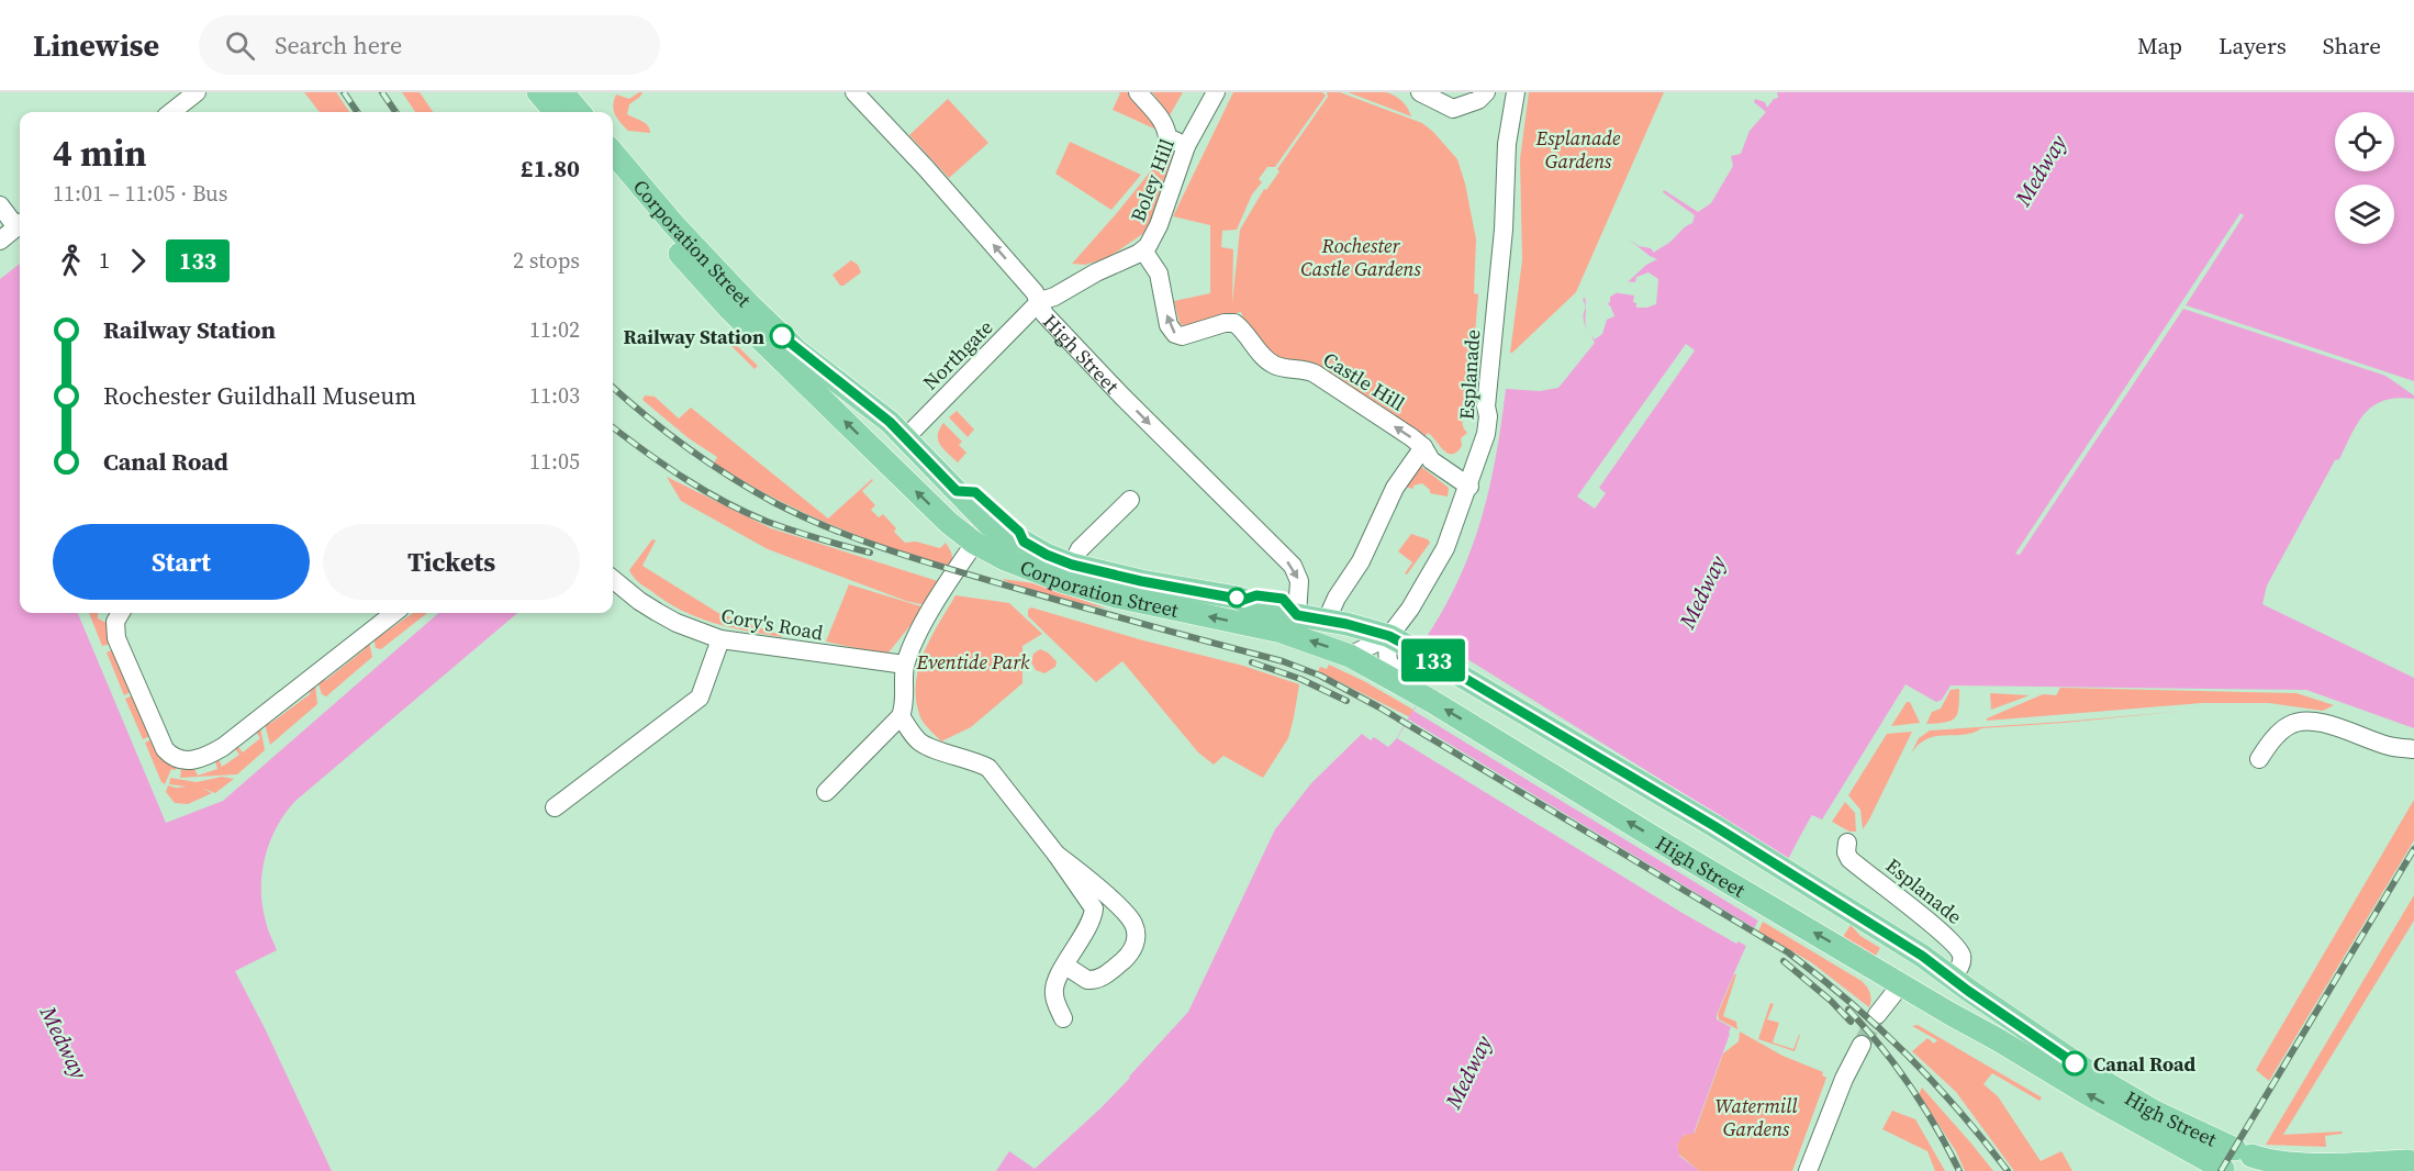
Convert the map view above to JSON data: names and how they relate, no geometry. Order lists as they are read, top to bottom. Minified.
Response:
{"streets":{"main road":["Corporation Street","High Street"],"street":["Boley Hill","Northgate","Esplanade","Castle Hill","Cory's Road"]},"crossings":[["Boley Hill","High Street"],["Boley Hill","Northgate"],["Boley Hill","Castle Hill"],["Corporation Street","High Street"],["Corporation Street","Northgate"],["Corporation Street","Esplanade"],["High Street","Northgate"],["High Street","Esplanade"],["Esplanade","Castle Hill"]],"one_way":["Castle Hill"],"water":["Medway"],"parks":["Esplanade Gardens","Rochester Castle Gardens","Eventide Park","Watermill Gardens"],"places":["Railway Station","Canal Road"],"lines":["bus line 133"],"page":{"header":"Linewise","search":"Search here","nav":["Map","Layers","Share"],"on_map":"133","heading":["4 min","11:01 – 11:05 · Bus","£1.80"],"legs":["1","133","2 stops"],"list":[{"name":"Railway Station","value":"11:02"},{"name":"Rochester Guildhall Museum","value":"11:03"},{"name":"Canal Road","value":"11:05"}],"buttons":["Start","Tickets"]}}
